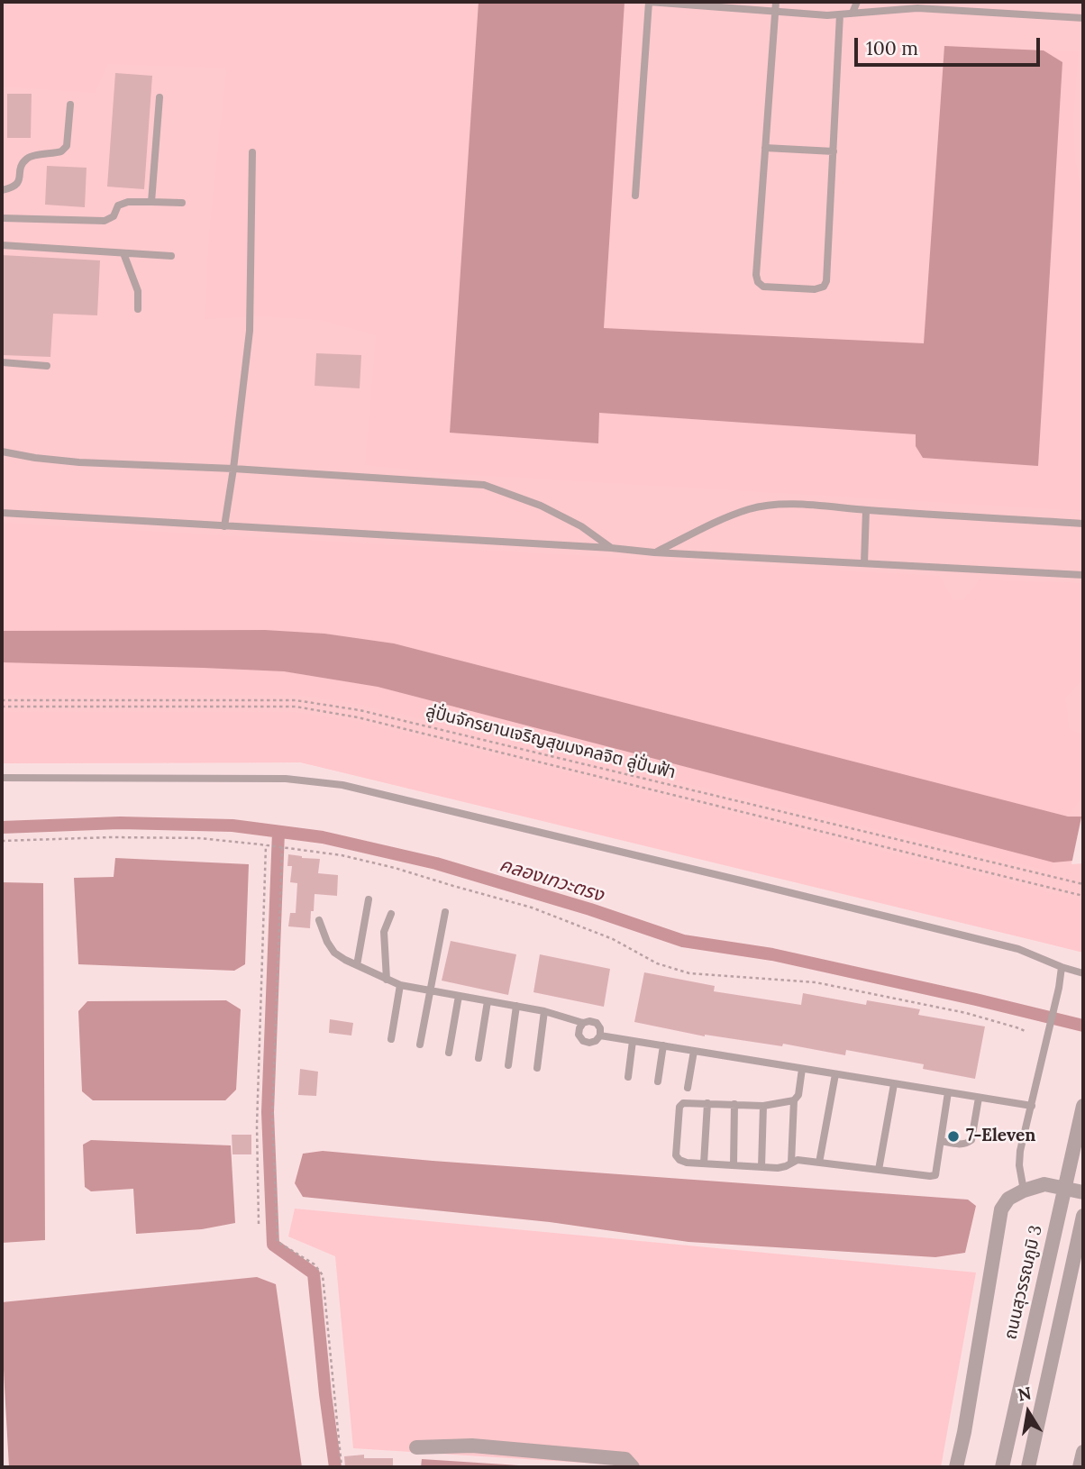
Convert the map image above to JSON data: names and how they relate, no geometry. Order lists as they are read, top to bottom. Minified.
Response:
{"streets":{"street":["ถนนสุวรรณภูมิ 3"],"path":["ลู่ปั่นจักรยานเจริญสุขมงคลจิต ลู่ปั่นฟ้า"]},"water":["คลองเทวะตรง"],"places":["7-Eleven"],"scale_bar":"100 m","north":"top"}
